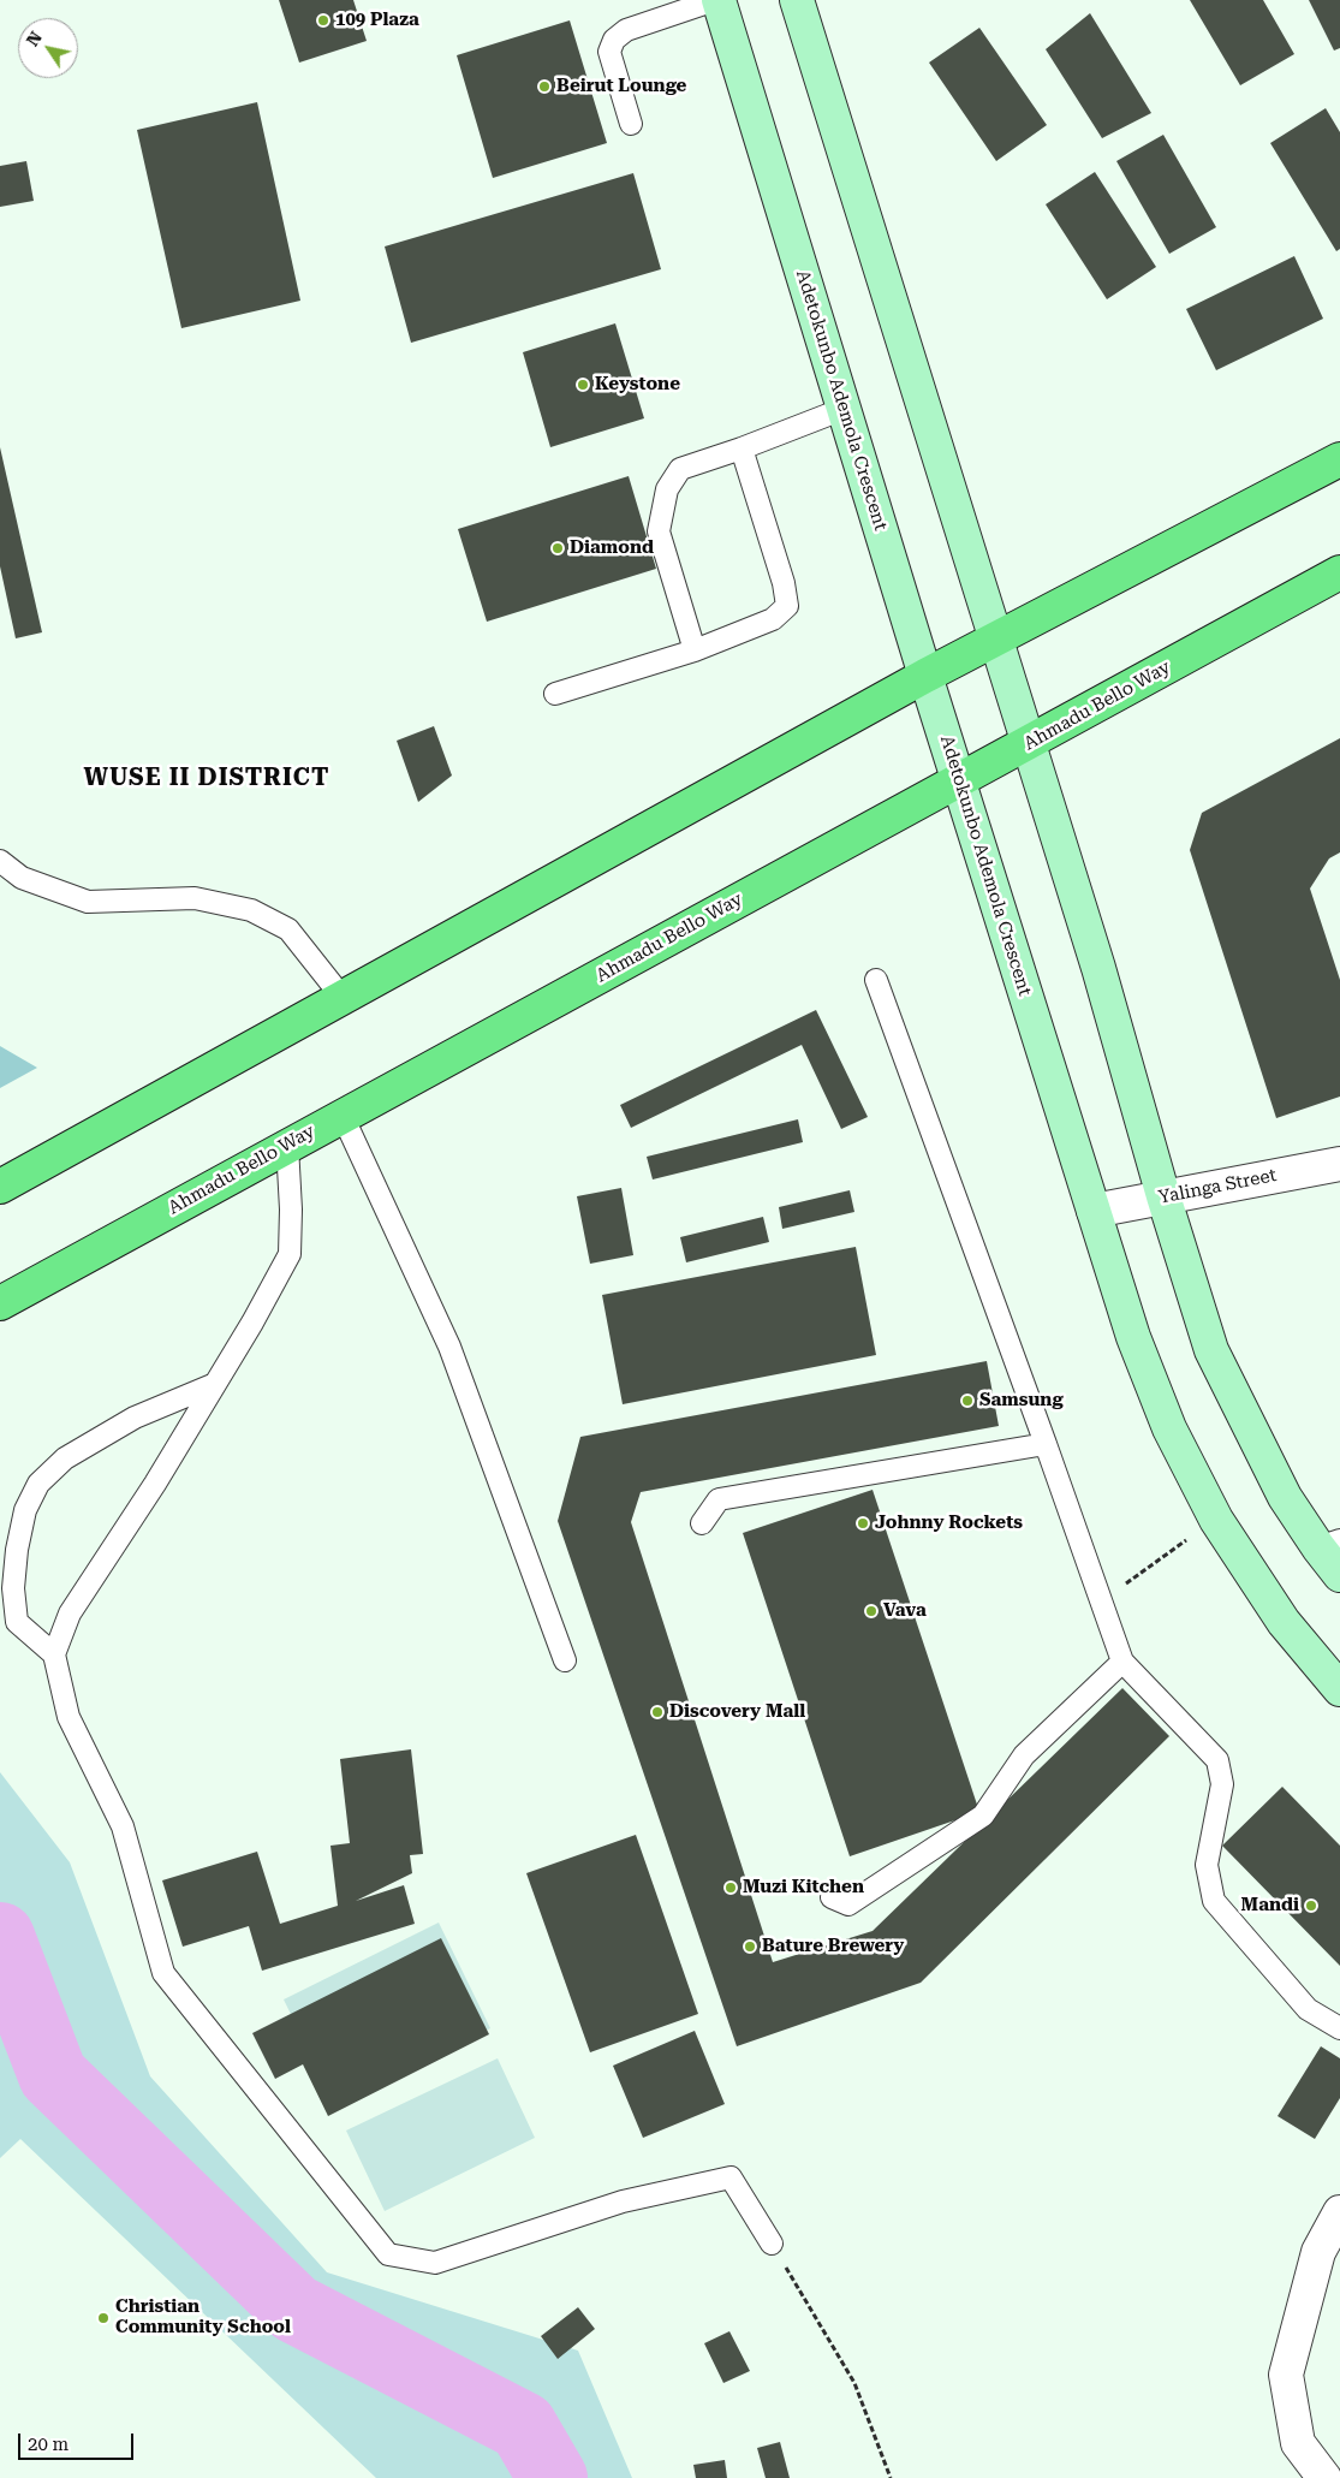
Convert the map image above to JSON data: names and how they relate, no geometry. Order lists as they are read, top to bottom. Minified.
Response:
{"streets":{"main road":["Adetokunbo Ademola Crescent","Ahmadu Bello Way"],"street":["Yalinga Street"]},"crossings":[["Adetokunbo Ademola Crescent","Ahmadu Bello Way"],["Adetokunbo Ademola Crescent","Yalinga Street"]],"districts":["WUSE II DISTRICT"],"places":["109 Plaza","Beirut Lounge","Keystone","Diamond","Samsung","Johnny Rockets","Vava","Discovery Mall","Muzi Kitchen","Mandi","Bature Brewery","Christian Community School"],"scale_bar":"20 m","north":"top left"}
